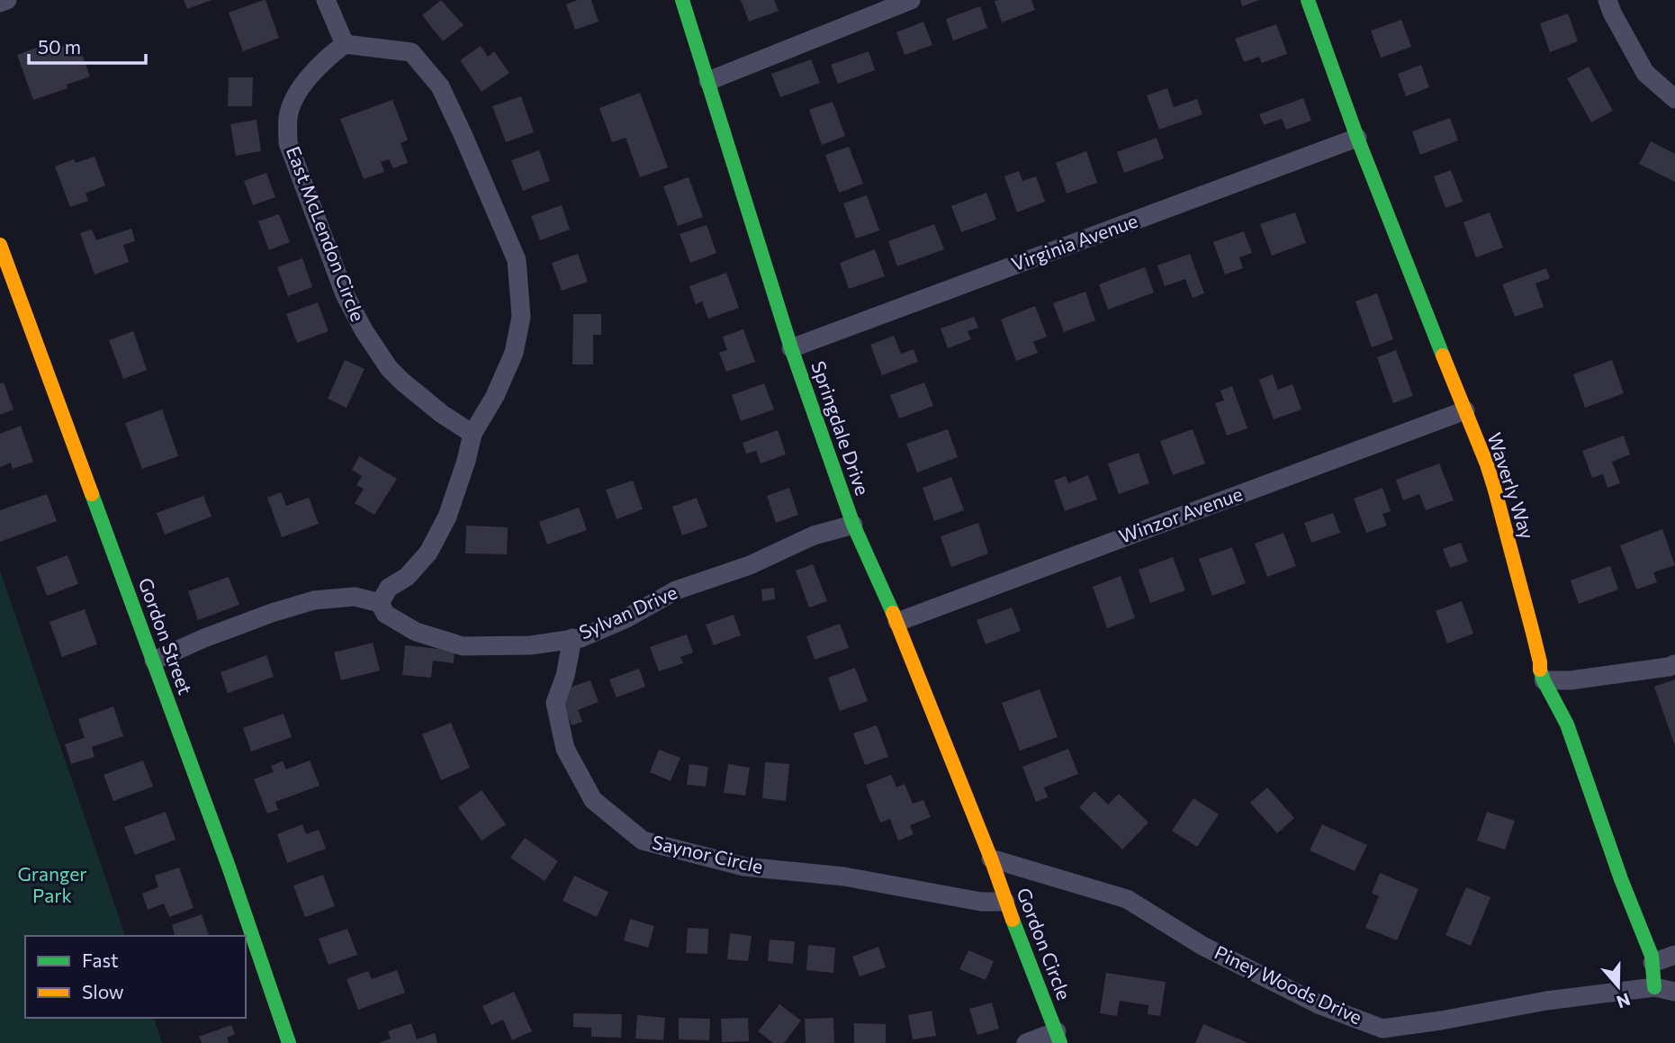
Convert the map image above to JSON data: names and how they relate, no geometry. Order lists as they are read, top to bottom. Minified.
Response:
{"streets":{"street":["East McLendon Circle","Virginia Avenue","Springdale Drive","Waverly Way","Winzor Avenue","Sylvan Drive","Gordon Street","Saynor Circle","Gordon Circle","Piney Woods Drive"]},"crossings":[["Virginia Avenue","Springdale Drive"],["Virginia Avenue","Waverly Way"],["Springdale Drive","Winzor Avenue"],["Springdale Drive","Sylvan Drive"],["Springdale Drive","Gordon Circle"],["Springdale Drive","Piney Woods Drive"],["Waverly Way","Winzor Avenue"],["Waverly Way","Piney Woods Drive"],["Sylvan Drive","Saynor Circle"],["Saynor Circle","Gordon Circle"],["Gordon Circle","Piney Woods Drive"]],"parks":["Granger Park"],"legend":["Fast","Slow"],"scale_bar":"50 m","north":"bottom"}
